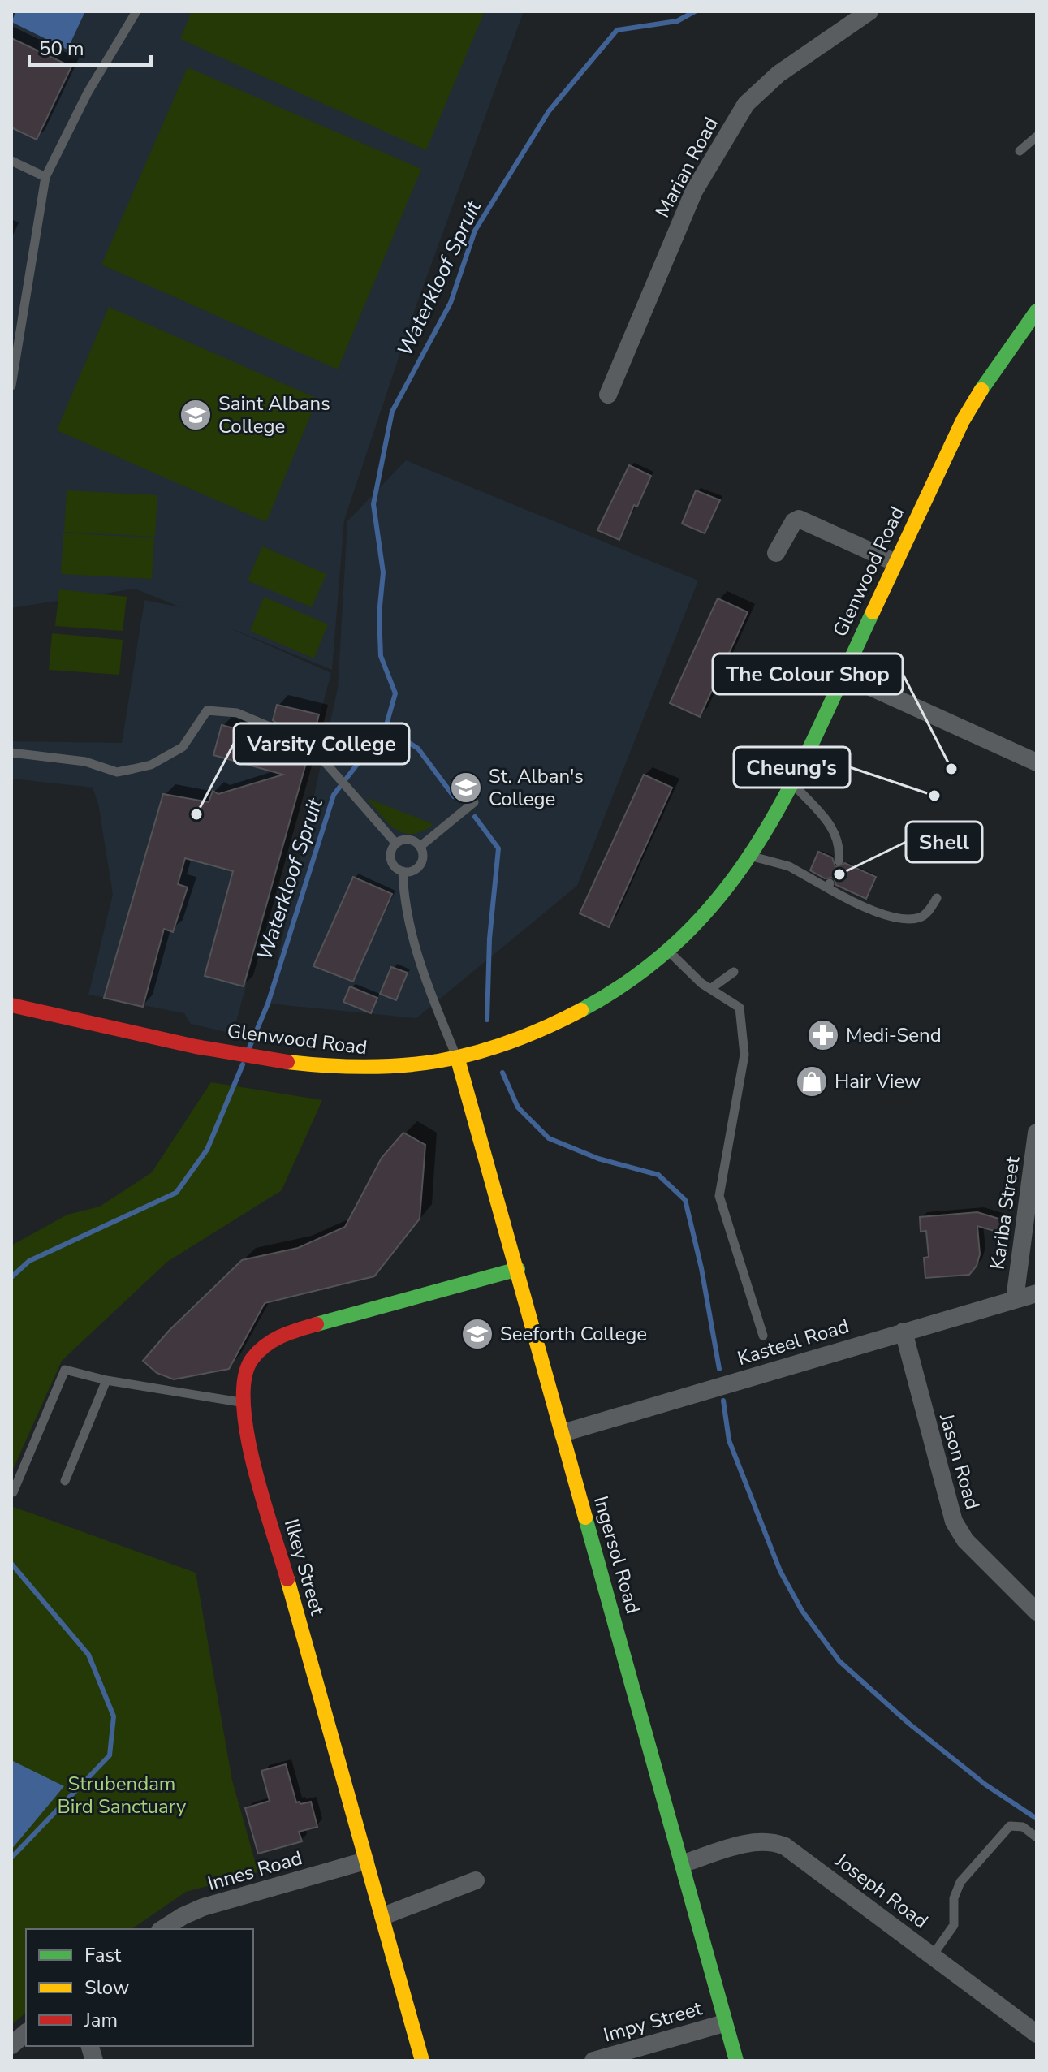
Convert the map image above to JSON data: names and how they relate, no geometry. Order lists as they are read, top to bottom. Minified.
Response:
{"streets":{"street":["Marian Road","Glenwood Road","Kariba Street","Kasteel Road","Jason Road","Ingersol Road","Ilkey Street","Innes Road","Joseph Road","Impy Street"]},"crossings":[["Glenwood Road","Ingersol Road"],["Kariba Street","Kasteel Road"],["Kasteel Road","Jason Road"],["Kasteel Road","Ingersol Road"],["Ingersol Road","Ilkey Street"],["Ingersol Road","Joseph Road"],["Ingersol Road","Impy Street"],["Ilkey Street","Innes Road"]],"water":["Waterkloof Spruit"],"parks":["Strubendam Bird Sanctuary"],"places":{"school or university":["Saint Albans College","St. Alban's College","Seeforth College"],"other":["The Colour Shop","Cheung's","Varsity College","Shell"],"pharmacy":["Medi-Send"],"shop":["Hair View"]},"legend":["Fast","Slow","Jam"],"scale_bar":"50 m"}
